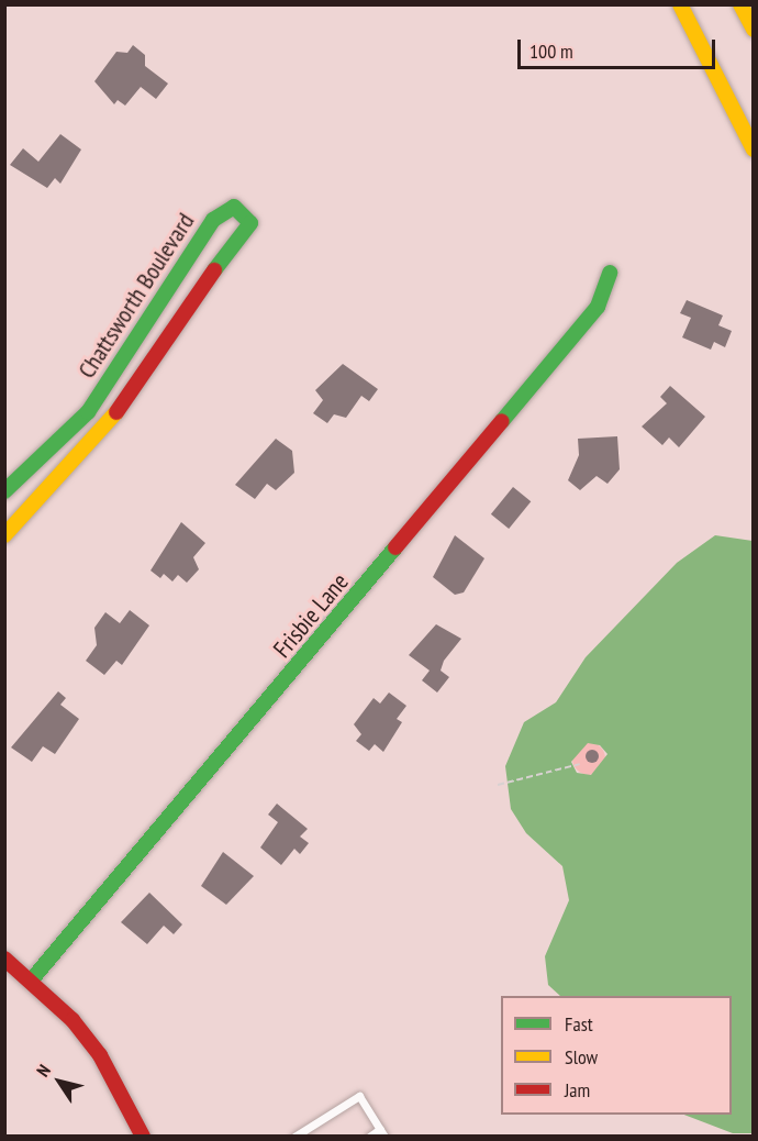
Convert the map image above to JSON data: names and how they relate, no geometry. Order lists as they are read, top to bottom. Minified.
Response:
{"streets":{"main road":["Chattsworth Boulevard","Frisbie Lane"]},"legend":["Fast","Slow","Jam"],"scale_bar":"100 m","north":"top left"}
